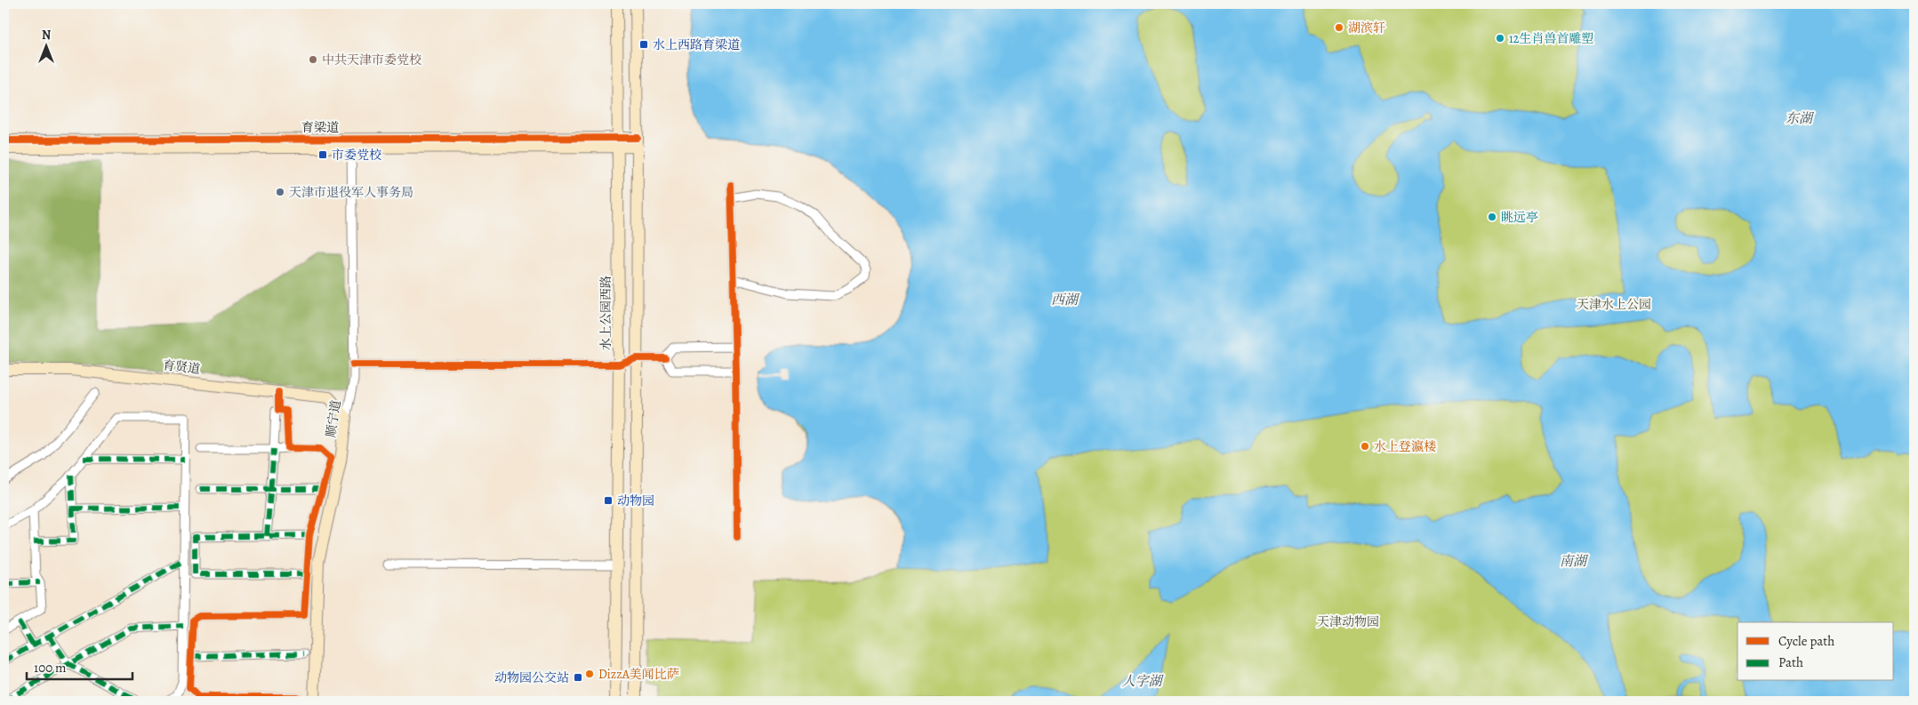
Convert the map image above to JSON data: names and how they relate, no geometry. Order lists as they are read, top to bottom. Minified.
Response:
{"streets":{"street":["育梁道","水上公园西路","育贤道","顺宁道"]},"crossings":[["育梁道","水上公园西路"],["育梁道","顺宁道"],["育贤道","顺宁道"]],"water":["东湖","西湖","南湖","人字湖"],"parks":["天津水上公园","天津动物园"],"places":{"other":["湖滨轩","12生肖兽首雕塑","中共天津市委党校","天津市退役军人事务局","眺远亭","水上登瀛楼","DizzA美闻比萨"],"transit":["水上西路育梁道","市委党校","动物园","动物园公交站"]},"legend":["Cycle path","Path"],"scale_bar":"100 m","north":"top"}
